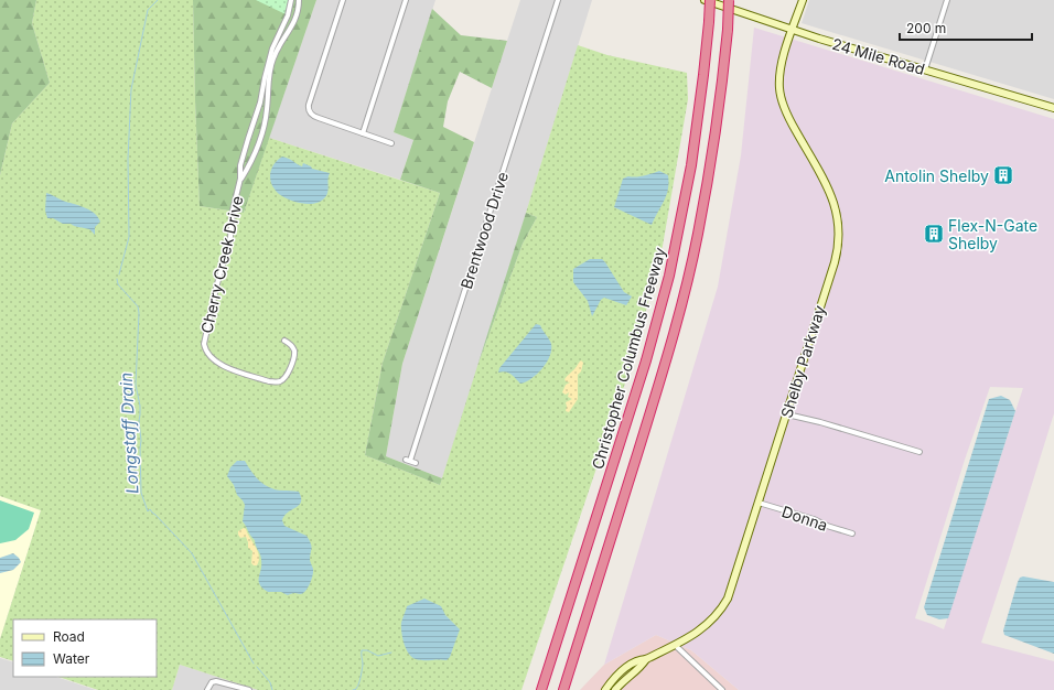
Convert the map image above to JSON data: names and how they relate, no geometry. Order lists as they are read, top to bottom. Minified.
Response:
{"streets":{"highway":["Christopher Columbus Freeway"],"street":["24 Mile Road","Brentwood Drive","Cherry Creek Drive","Shelby Parkway","Donna"]},"crossings":[["24 Mile Road","Shelby Parkway"],["Shelby Parkway","Donna"]],"water":["Longstaff Drain"],"places":{"building":["Antolin Shelby","Flex-N-Gate Shelby"]},"legend":["Road","Water"],"scale_bar":"200 m"}
